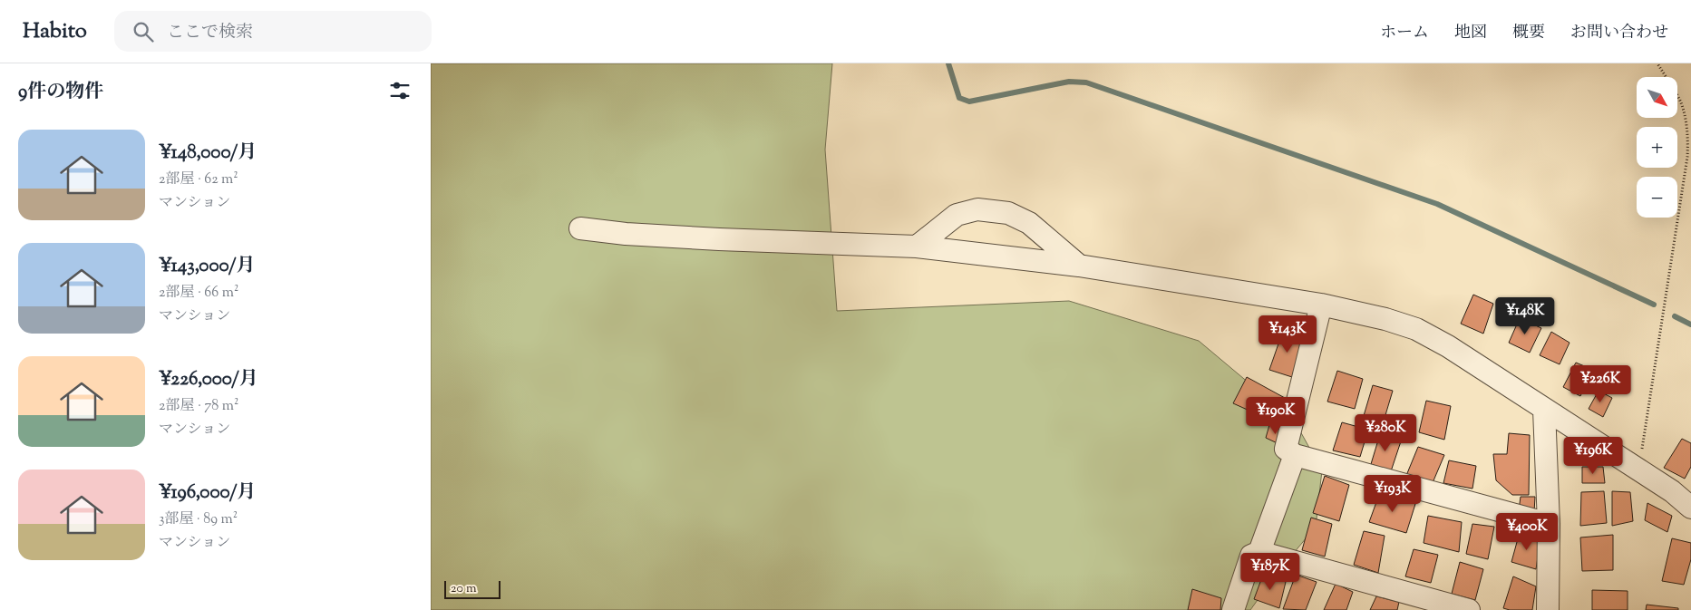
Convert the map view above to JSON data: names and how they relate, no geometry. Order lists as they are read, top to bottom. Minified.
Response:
{"scale_bar":"20 m","north":"bottom right","page":{"header":"Habito","search":"ここで検索","nav":["ホーム","地図","概要","お問い合わせ"],"heading":"9件の物件","map_buttons":["+","−"],"list":[{"name":"¥148,000/月","note":"2部屋 · 62 m² · マンション"},{"name":"¥143,000/月","note":"2部屋 · 66 m² · マンション"},{"name":"¥226,000/月","note":"2部屋 · 78 m² · マンション"},{"name":"¥196,000/月","note":"3部屋 · 89 m² · マンション"}],"price":["¥148K","¥143K","¥226K","¥190K","¥280K","¥196K","¥193K","¥400K","¥187K"],"scale":"20 m"}}
